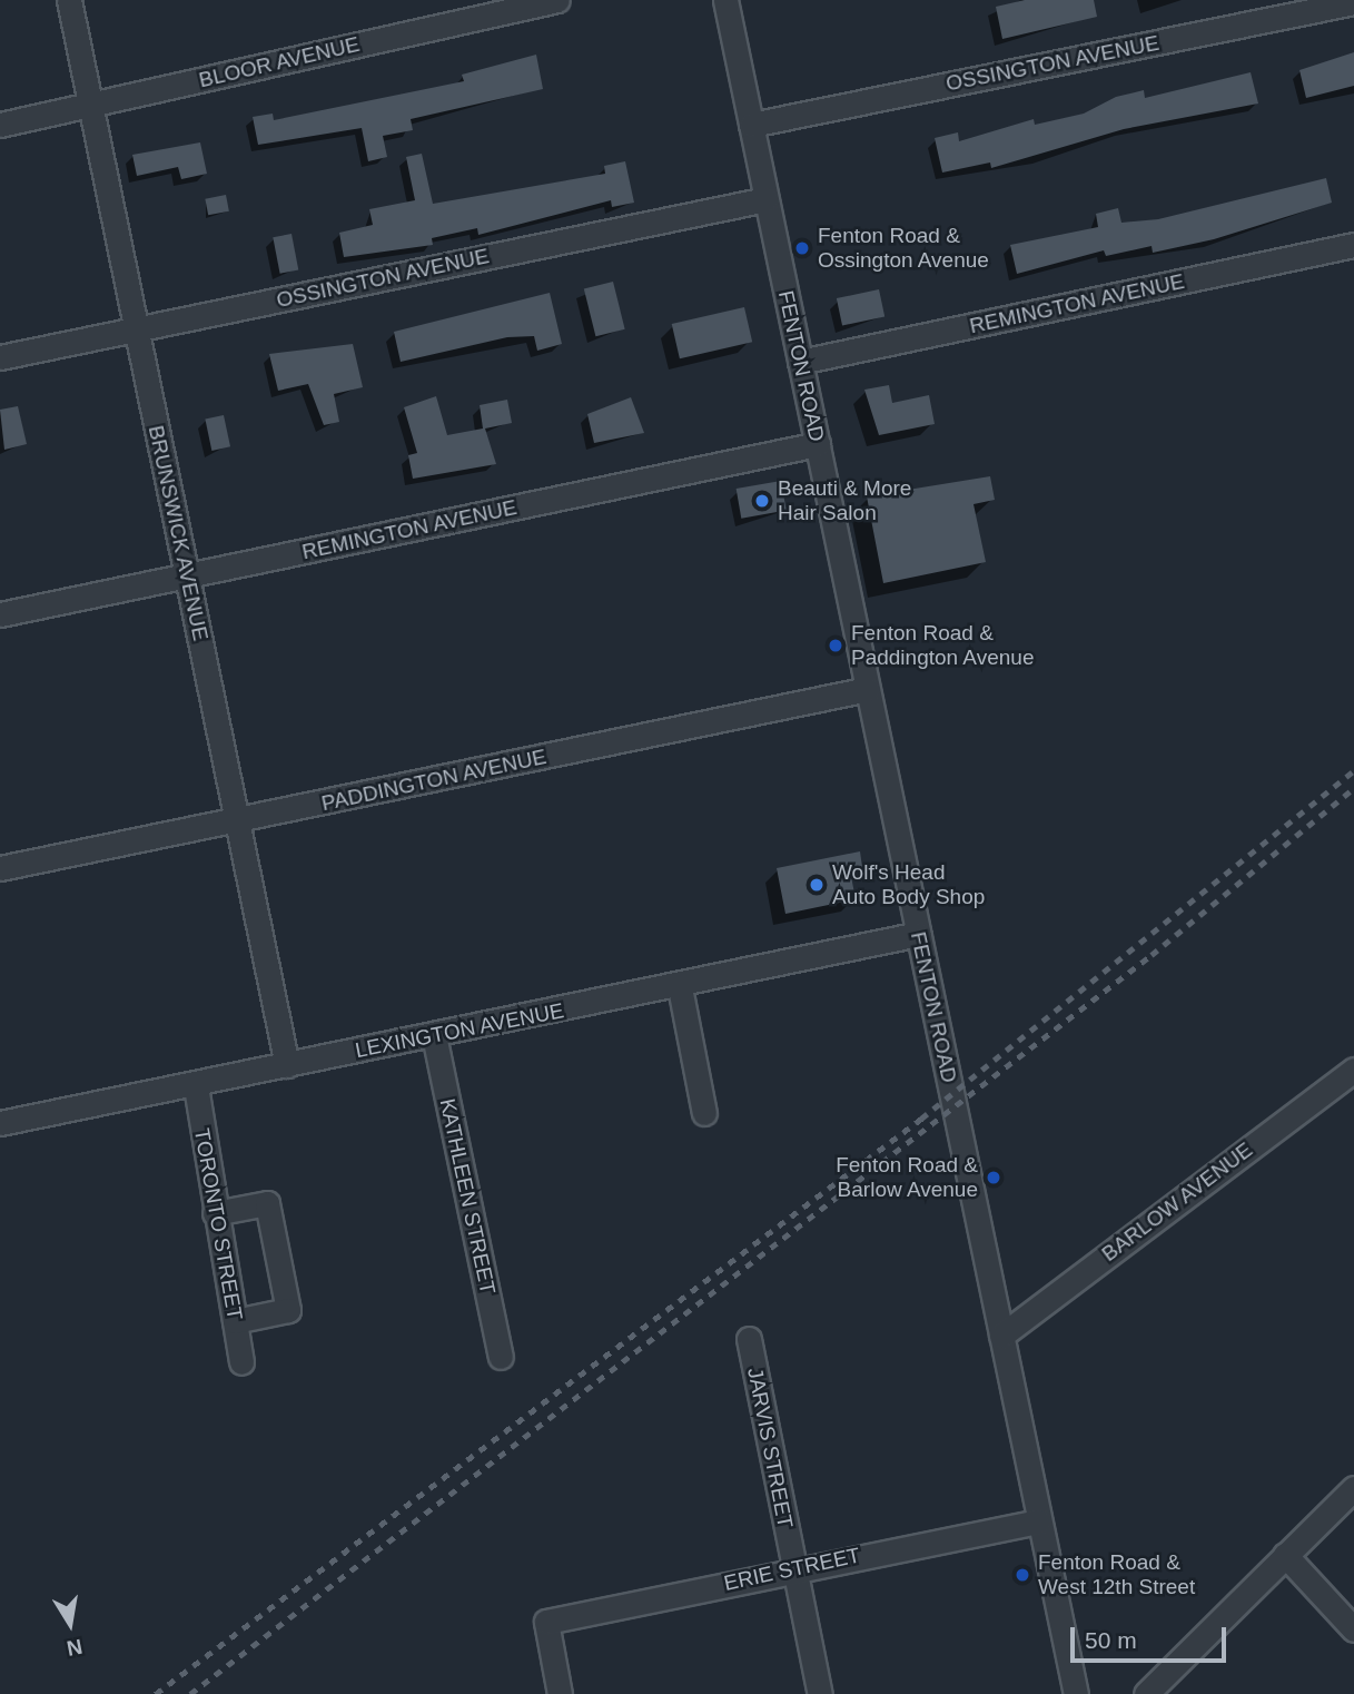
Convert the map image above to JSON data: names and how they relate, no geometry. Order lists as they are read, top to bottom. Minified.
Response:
{"streets":{"street":["BLOOR AVENUE","OSSINGTON AVENUE","REMINGTON AVENUE","FENTON ROAD","BRUNSWICK AVENUE","PADDINGTON AVENUE","LEXINGTON AVENUE","KATHLEEN STREET","BARLOW AVENUE","TORONTO STREET","JARVIS STREET","ERIE STREET"]},"crossings":[["BLOOR AVENUE","BRUNSWICK AVENUE"],["OSSINGTON AVENUE","FENTON ROAD"],["OSSINGTON AVENUE","BRUNSWICK AVENUE"],["REMINGTON AVENUE","FENTON ROAD"],["REMINGTON AVENUE","BRUNSWICK AVENUE"],["FENTON ROAD","PADDINGTON AVENUE"],["FENTON ROAD","LEXINGTON AVENUE"],["FENTON ROAD","BARLOW AVENUE"],["FENTON ROAD","ERIE STREET"],["BRUNSWICK AVENUE","PADDINGTON AVENUE"],["BRUNSWICK AVENUE","LEXINGTON AVENUE"],["LEXINGTON AVENUE","KATHLEEN STREET"],["LEXINGTON AVENUE","TORONTO STREET"],["JARVIS STREET","ERIE STREET"]],"places":["Fenton Road & Ossington Avenue","Beauti & More Hair Salon","Fenton Road & Paddington Avenue","Wolf's Head Auto Body Shop","Fenton Road & Barlow Avenue","Fenton Road & West 12th Street"],"scale_bar":"50 m","north":"bottom"}
